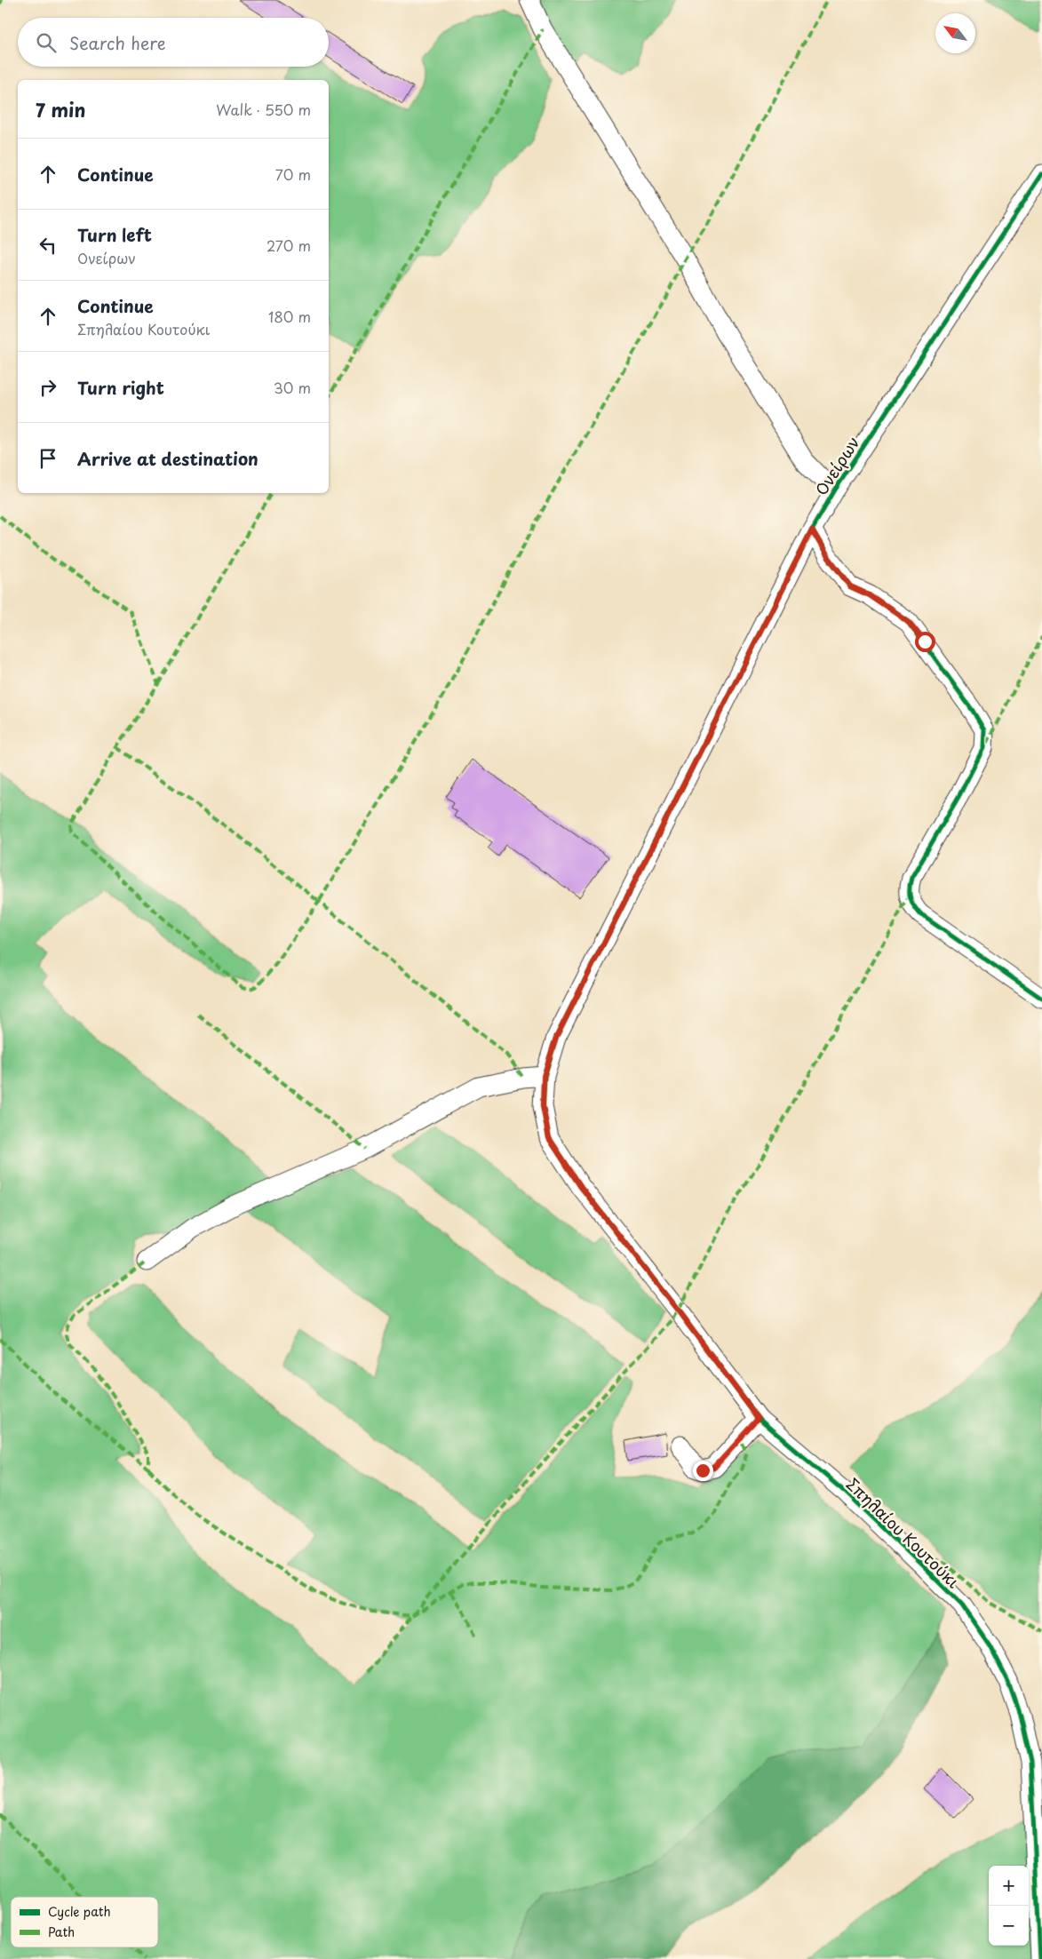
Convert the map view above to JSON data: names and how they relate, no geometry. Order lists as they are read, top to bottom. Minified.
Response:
{"streets":{"street":["Ονείρων","Σπηλαίου Κουτούκι"]},"crossings":[["Ονείρων","Σπηλαίου Κουτούκι"]],"legend":["Cycle path","Path"],"north":"top left","page":{"search":"Search here","heading":["7 min","Walk · 550 m"],"list":[["Continue","70 m"],["Turn left","Ονείρων","270 m"],["Continue","Σπηλαίου Κουτούκι","180 m"],["Turn right","30 m"],"Arrive at destination"],"map_buttons":["+","−"]}}
